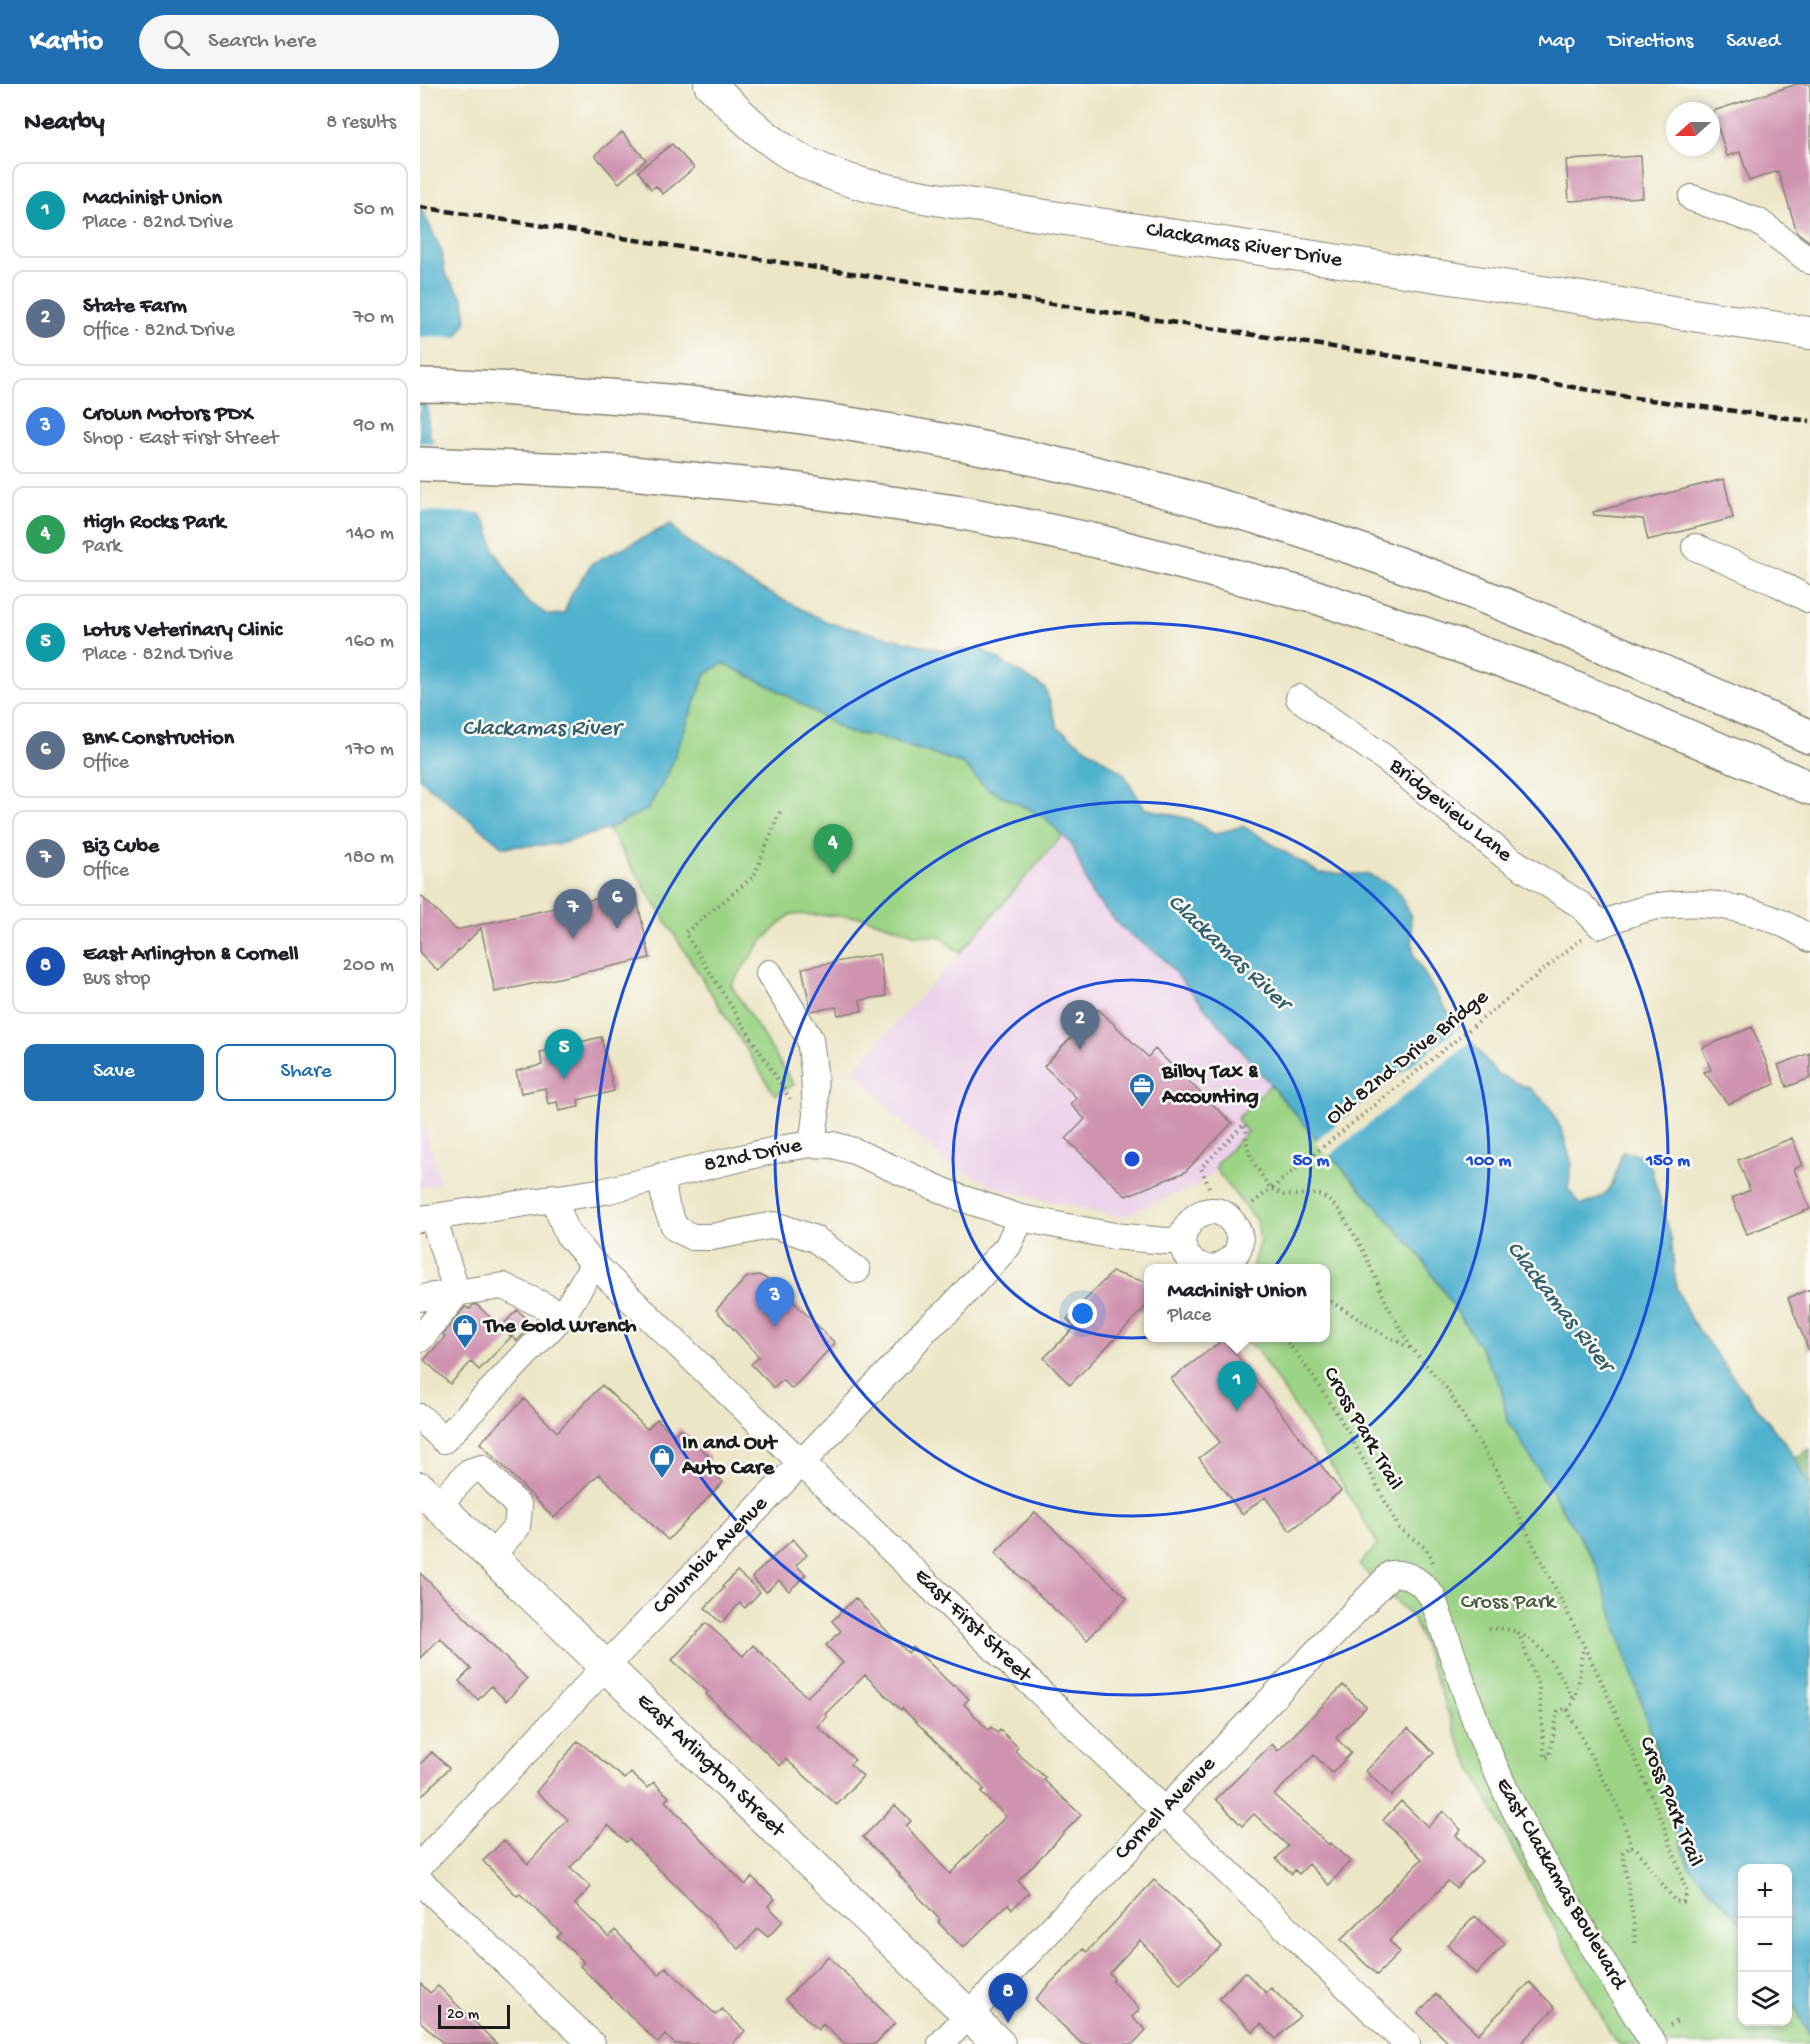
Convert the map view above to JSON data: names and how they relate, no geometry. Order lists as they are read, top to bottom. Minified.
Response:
{"streets":{"main road":["Clackamas River Drive","East Arlington Street"],"street":["Bridgeview Lane","82nd Drive","Columbia Avenue","East First Street","Cornell Avenue","East Clackamas Boulevard"],"path":["Old 82nd Drive Bridge","Cross Park Trail"]},"crossings":[["Bridgeview Lane","Old 82nd Drive Bridge"],["82nd Drive","Columbia Avenue"],["82nd Drive","East First Street"],["Cross Park Trail","East Clackamas Boulevard"],["Columbia Avenue","East First Street"],["Columbia Avenue","East Arlington Street"],["East First Street","Cornell Avenue"],["East Arlington Street","Cornell Avenue"],["Cornell Avenue","East Clackamas Boulevard"]],"water":["Clackamas River"],"parks":["Cross Park"],"places":{"office":["Bilby Tax & Accounting"],"shop":["The Gold Wrench","In and Out Auto Care"]},"scale_bar":"20 m","north":"left","page":{"header":"Kartio","search":"Search here","nav":["Map","Directions","Saved"],"heading":["Nearby","8 results"],"list":[{"mark":"1","name":"Machinist Union","note":"Place · 82nd Drive","value":"50 m"},{"mark":"2","name":"State Farm","note":"Office · 82nd Drive","value":"70 m"},{"mark":"3","name":"Crown Motors PDX","note":"Shop · East First Street","value":"90 m"},{"mark":"4","name":"High Rocks Park","note":"Park","value":"140 m"},{"mark":"5","name":"Lotus Veterinary Clinic","note":"Place · 82nd Drive","value":"160 m"},{"mark":"6","name":"BnK Construction","note":"Office","value":"170 m"},{"mark":"7","name":"Biz Cube","note":"Office","value":"180 m"},{"mark":"8","name":"East Arlington & Cornell","note":"Bus stop","value":"200 m"}],"pins":["4","6","7","2","5","3","1","8"],"buttons":["Save","Share"],"popup":["Machinist Union","Place"],"map_buttons":["+","−"],"scale":"20 m"},"rings":["50 m","100 m","150 m"]}
